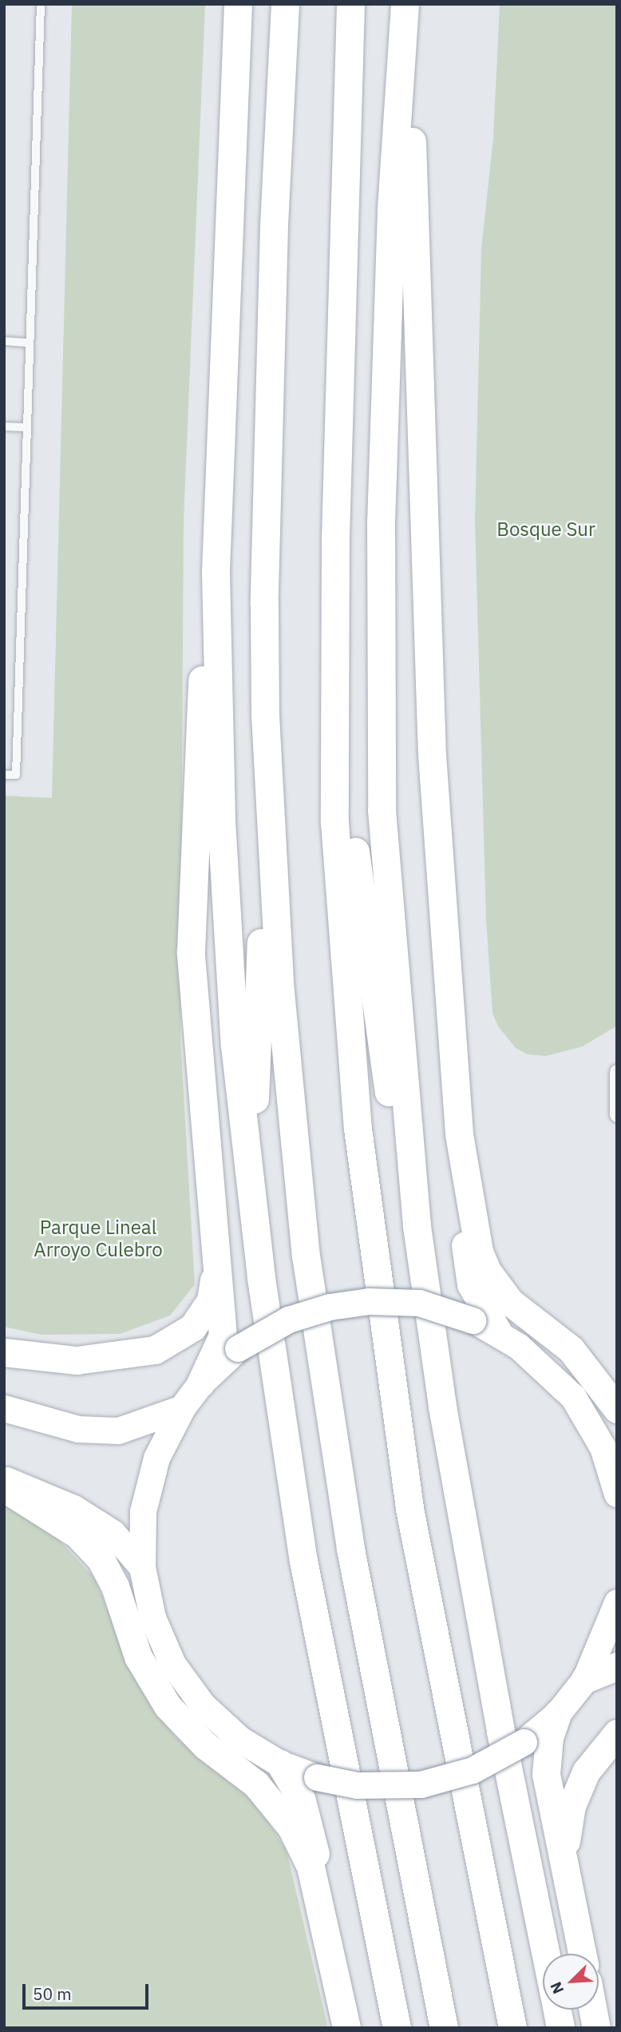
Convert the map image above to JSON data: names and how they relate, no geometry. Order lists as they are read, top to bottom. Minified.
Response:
{"parks":["Bosque Sur","Parque Lineal Arroyo Culebro"],"scale_bar":"50 m","north":"bottom left"}
